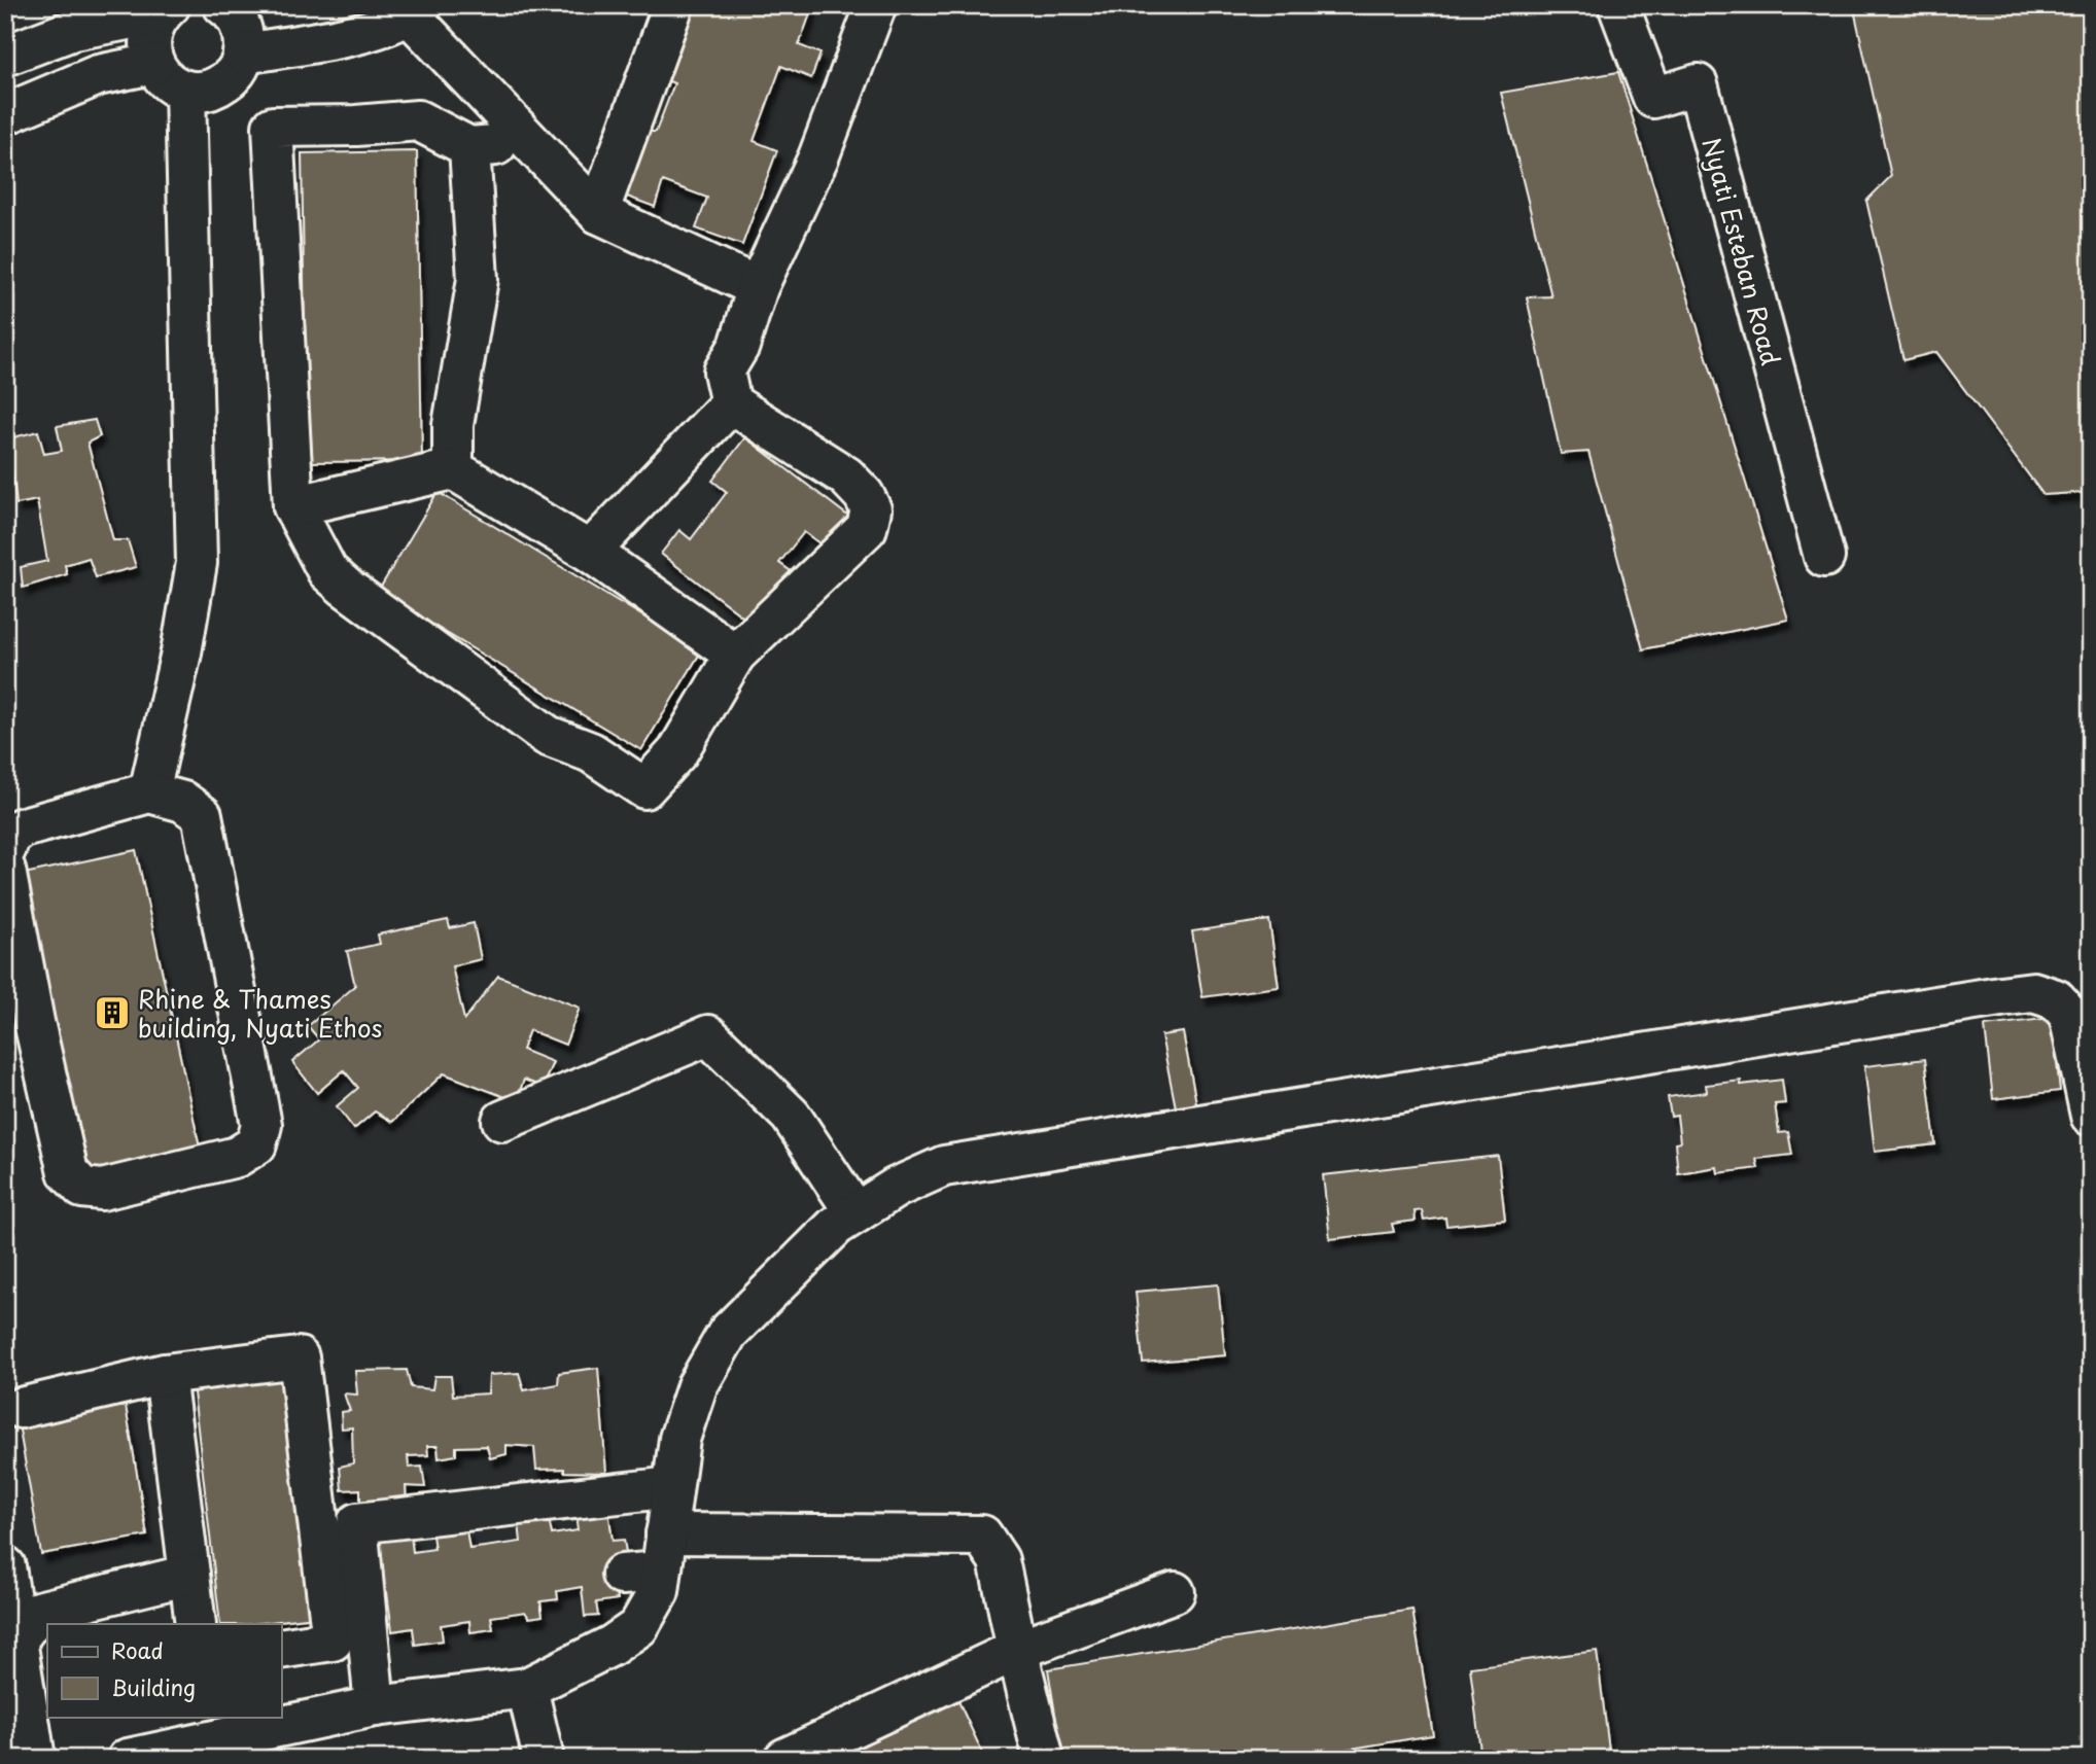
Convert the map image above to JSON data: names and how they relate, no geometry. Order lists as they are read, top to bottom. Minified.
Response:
{"streets":{"street":["Nyati Esteban Road"]},"places":{"building":["Rhine & Thames building, Nyati Ethos"]},"legend":["Road","Building"]}
